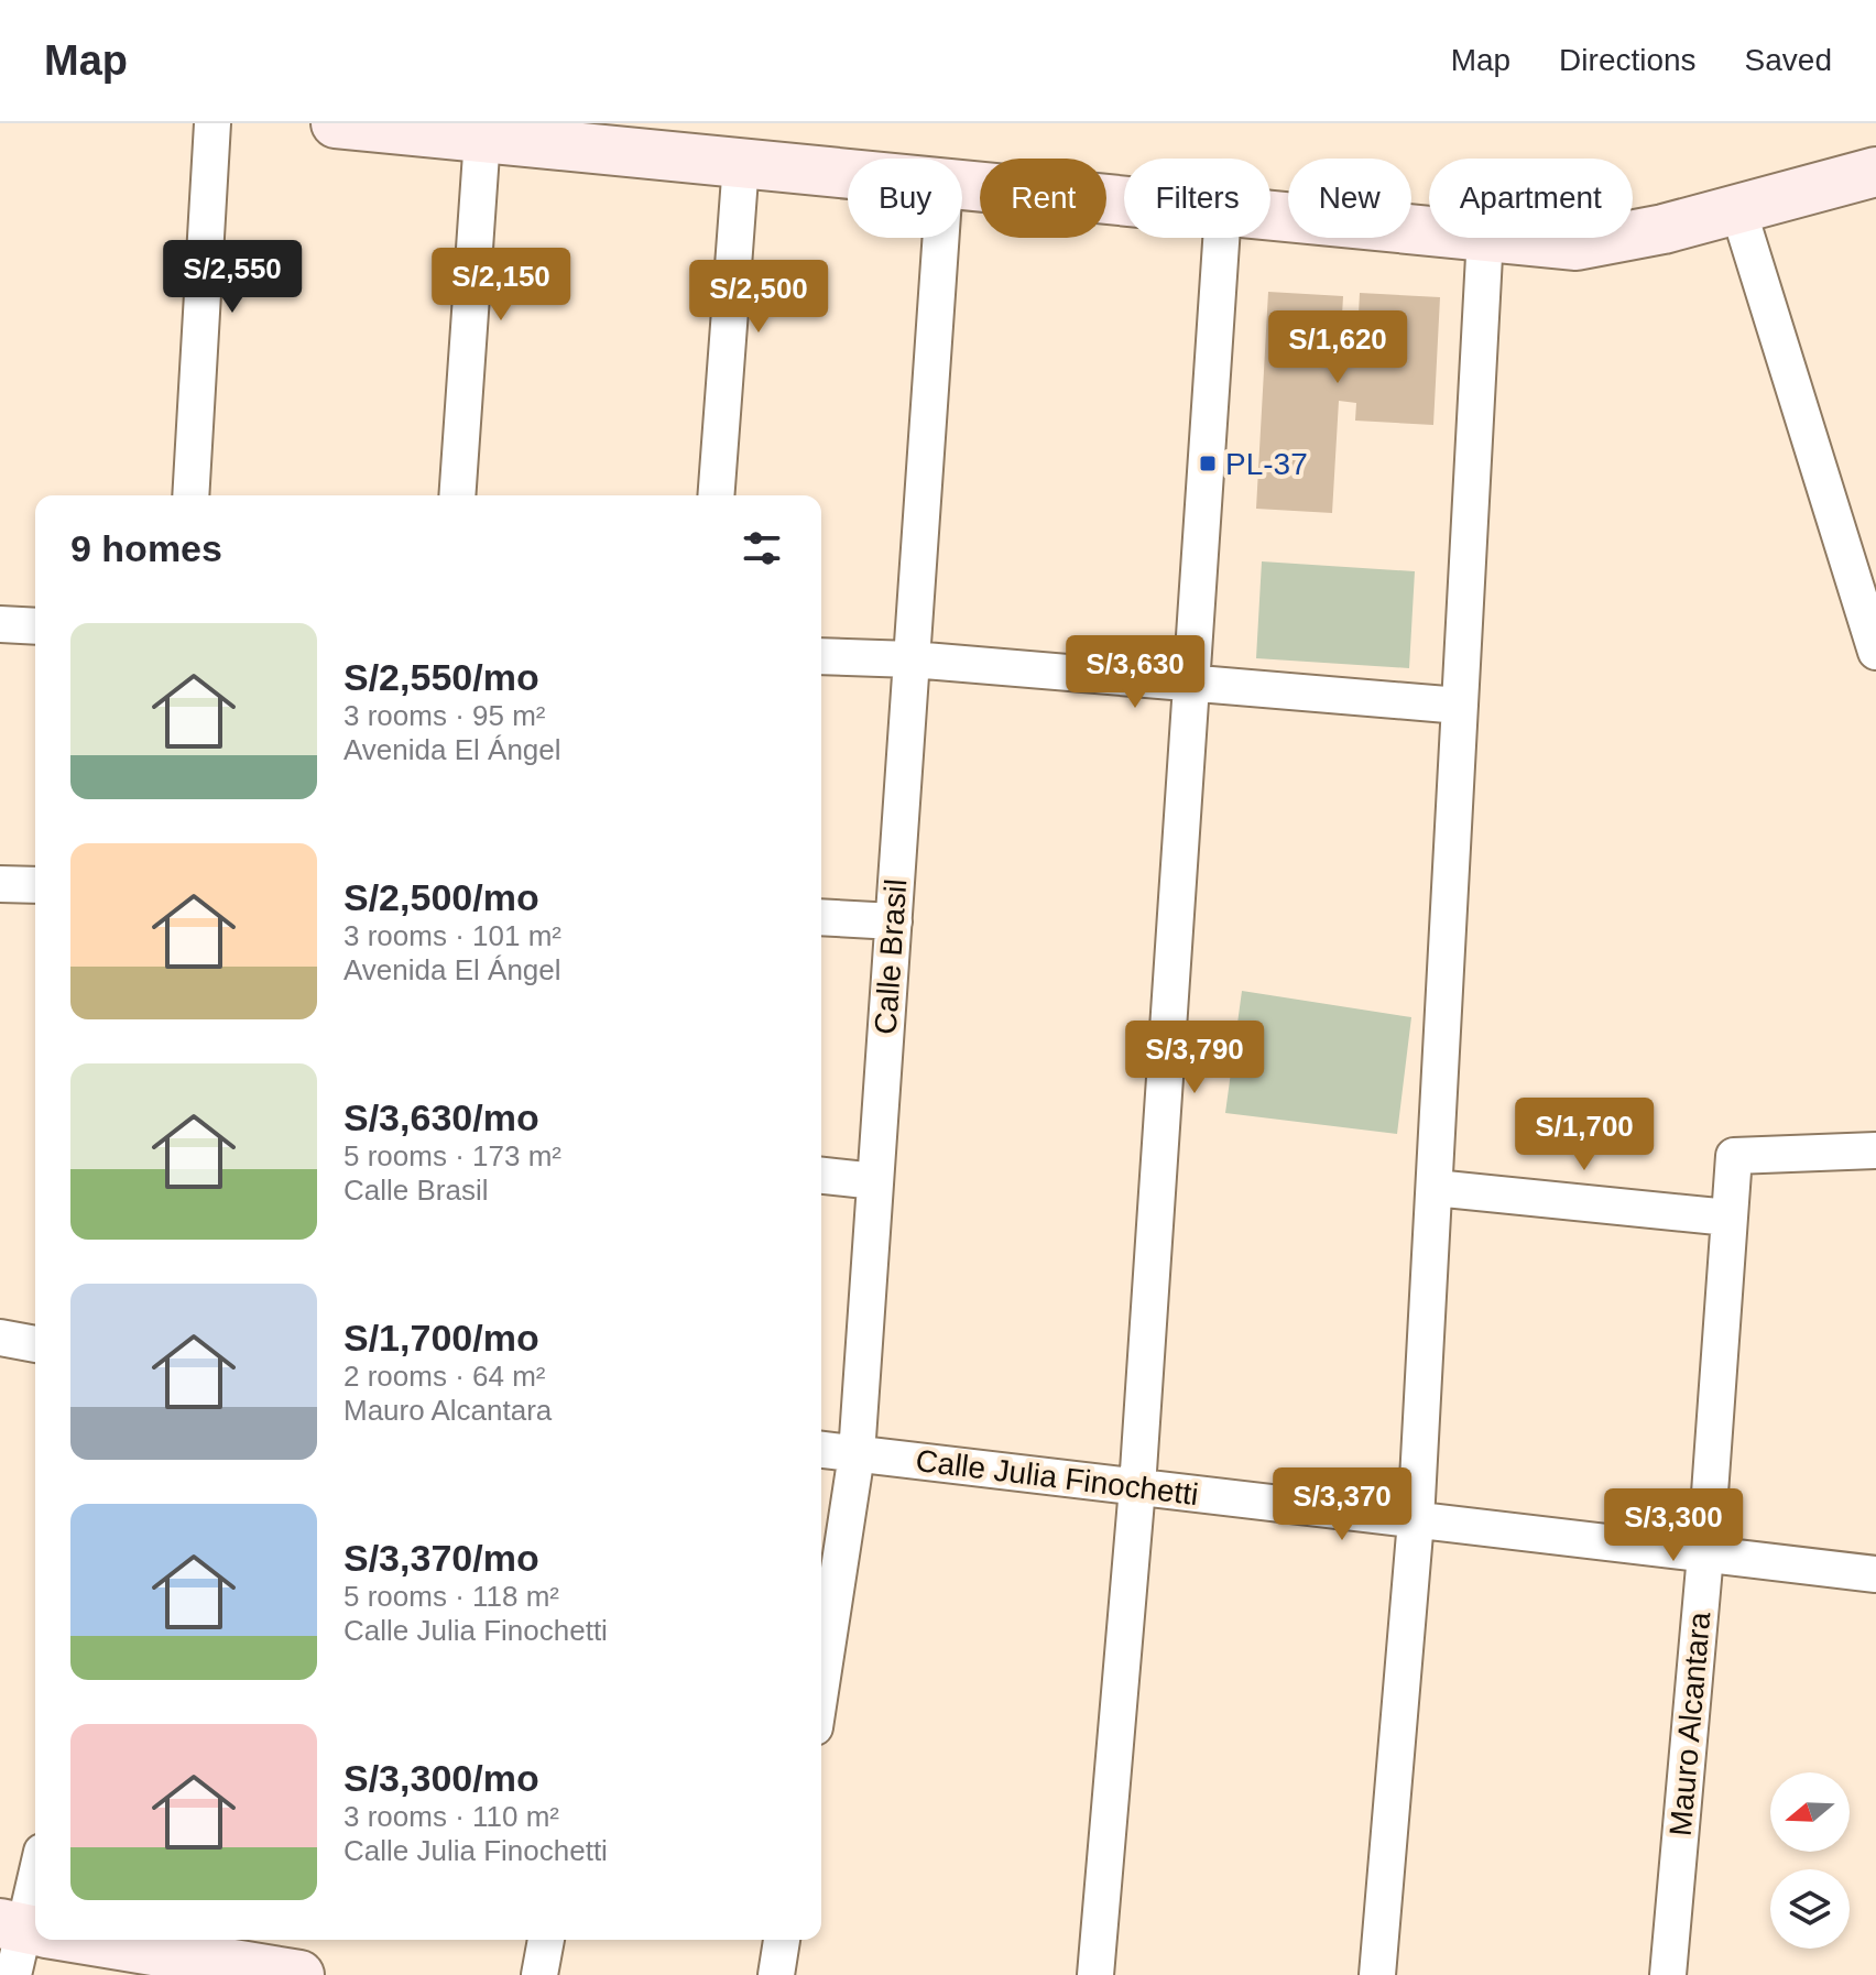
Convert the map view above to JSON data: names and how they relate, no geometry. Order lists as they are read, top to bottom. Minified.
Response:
{"streets":{"street":["Calle Brasil","Calle Julia Finochetti","Mauro Alcantara"]},"crossings":[["Calle Brasil","Calle Julia Finochetti"],["Calle Julia Finochetti","Mauro Alcantara"]],"places":{"transit":["PL-37"]},"north":"left","page":{"header":"Map","nav":["Map","Directions","Saved"],"chip":["Buy","Rent","Filters","New","Apartment"],"price":["S/2,550","S/2,150","S/2,500","S/1,620","S/3,630","S/3,790","S/1,700","S/3,370","S/3,300"],"heading":"9 homes","list":[{"name":"S/2,550/mo","note":"3 rooms · 95 m² · Avenida El Ángel"},{"name":"S/2,500/mo","note":"3 rooms · 101 m² · Avenida El Ángel"},{"name":"S/3,630/mo","note":"5 rooms · 173 m² · Calle Brasil"},{"name":"S/1,700/mo","note":"2 rooms · 64 m² · Mauro Alcantara"},{"name":"S/3,370/mo","note":"5 rooms · 118 m² · Calle Julia Finochetti"},{"name":"S/3,300/mo","note":"3 rooms · 110 m² · Calle Julia Finochetti"}]}}
